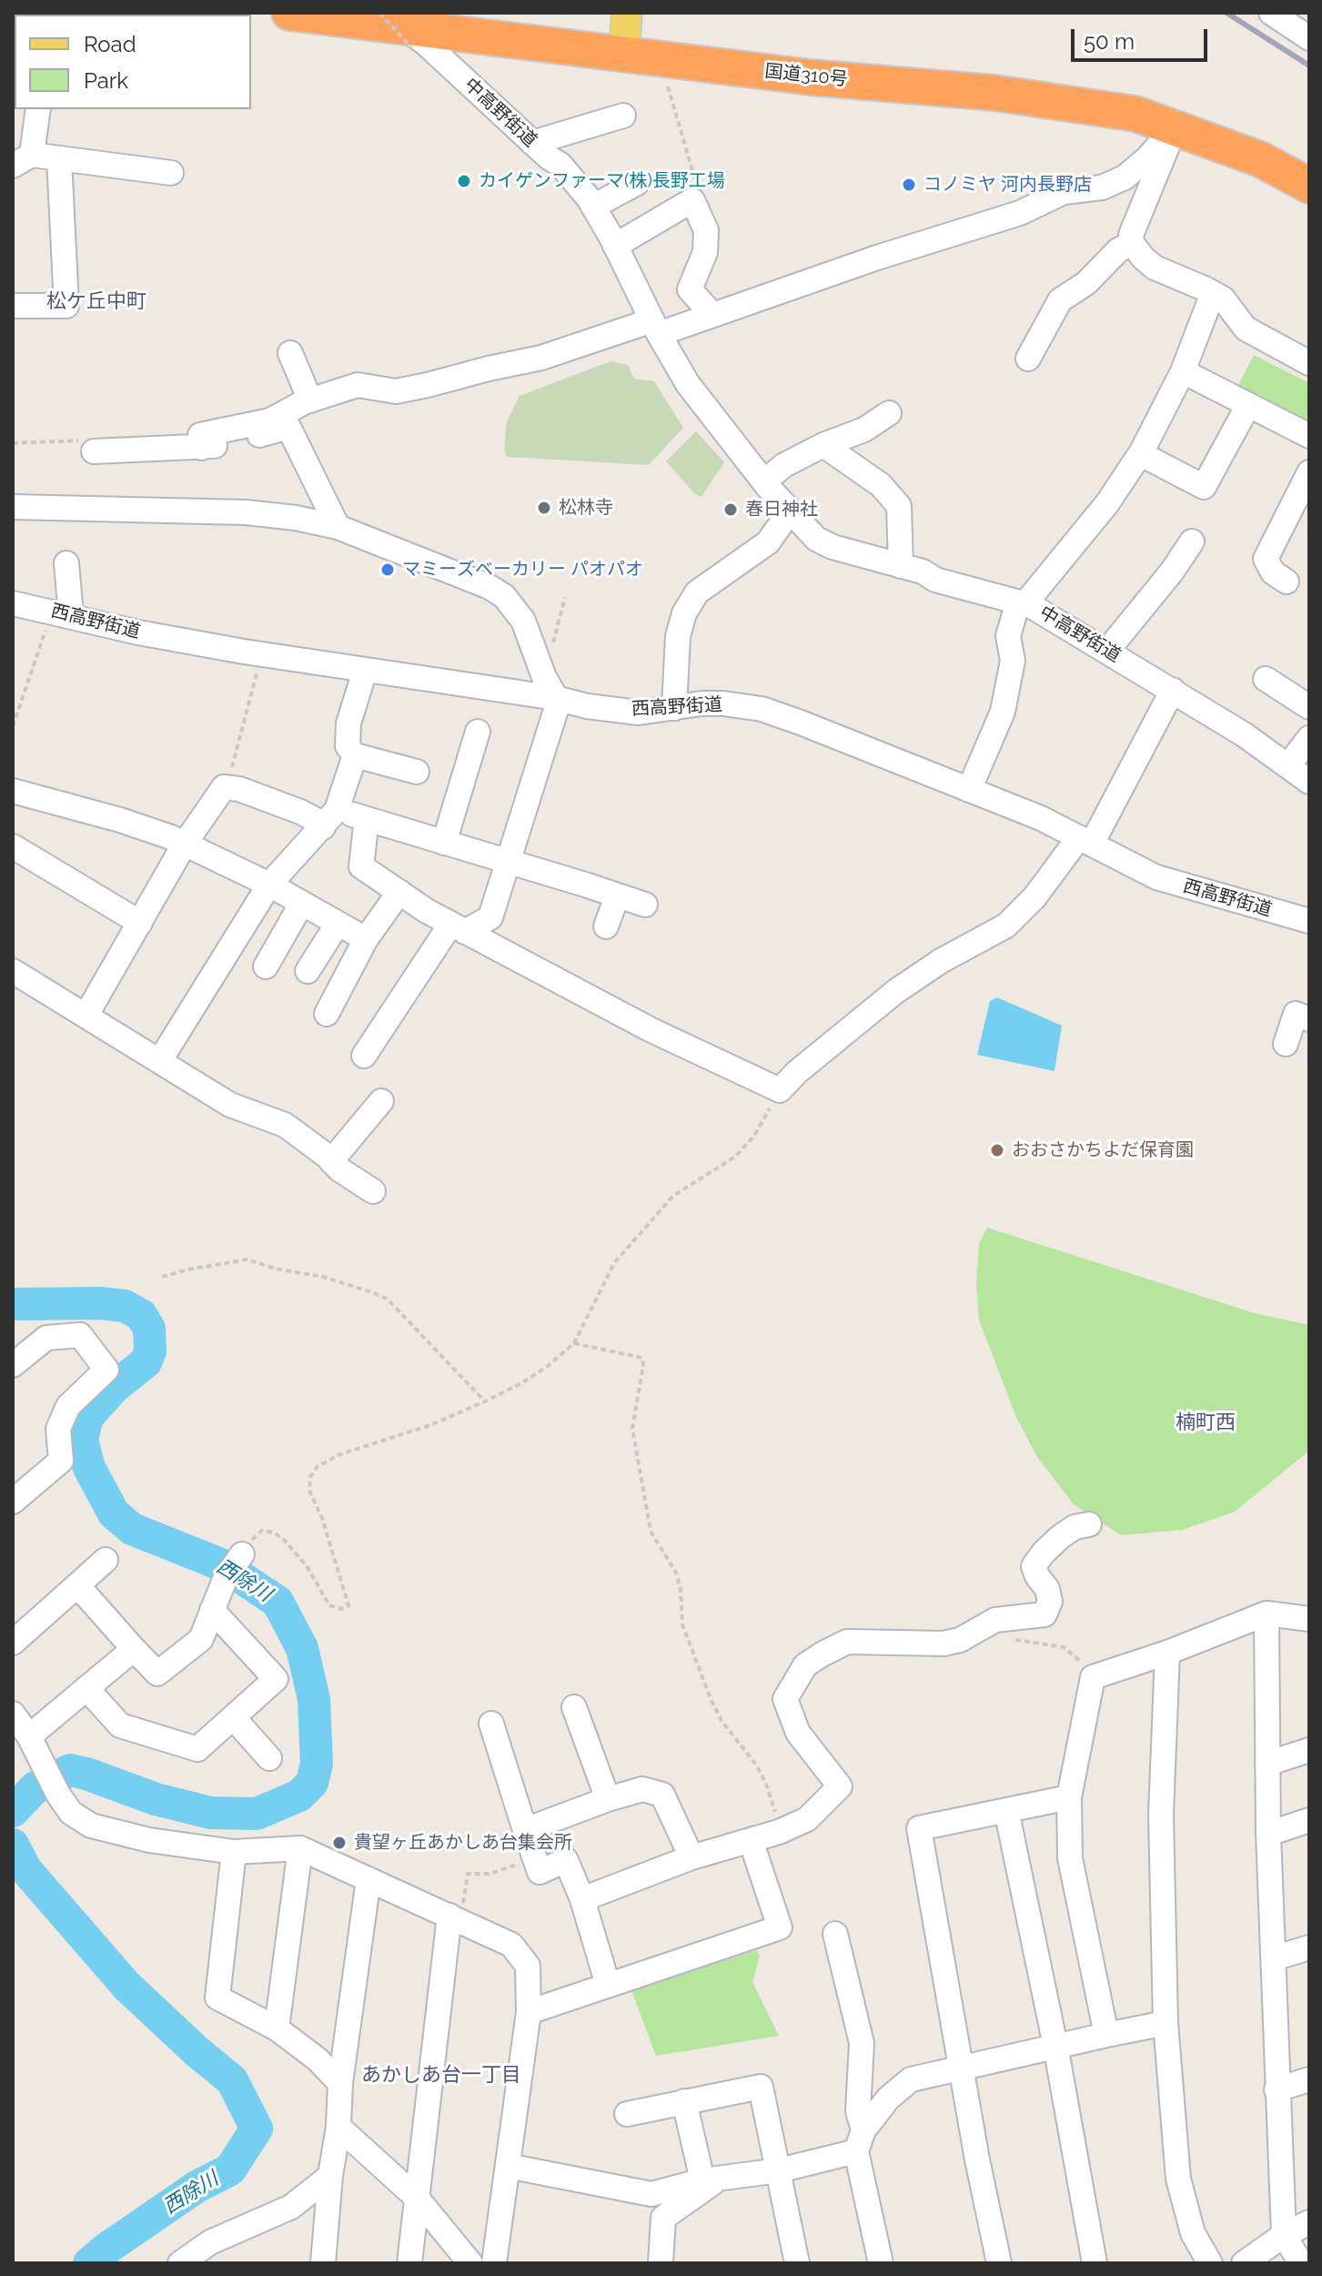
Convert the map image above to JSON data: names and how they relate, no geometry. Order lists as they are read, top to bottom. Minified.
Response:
{"streets":{"highway":["国道310号"],"street":["中高野街道","西高野街道"]},"crossings":[["国道310号","中高野街道"]],"districts":["松ケ丘中町","楠町西","あかしあ台一丁目"],"water":["西除川"],"places":["カイゲンファーマ(株)長野工場","コノミヤ 河内長野店","松林寺","春日神社","マミーズベーカリー パオパオ","おおさかちよだ保育園","貴望ヶ丘あかしあ台集会所"],"legend":["Road","Park"],"scale_bar":"50 m"}
